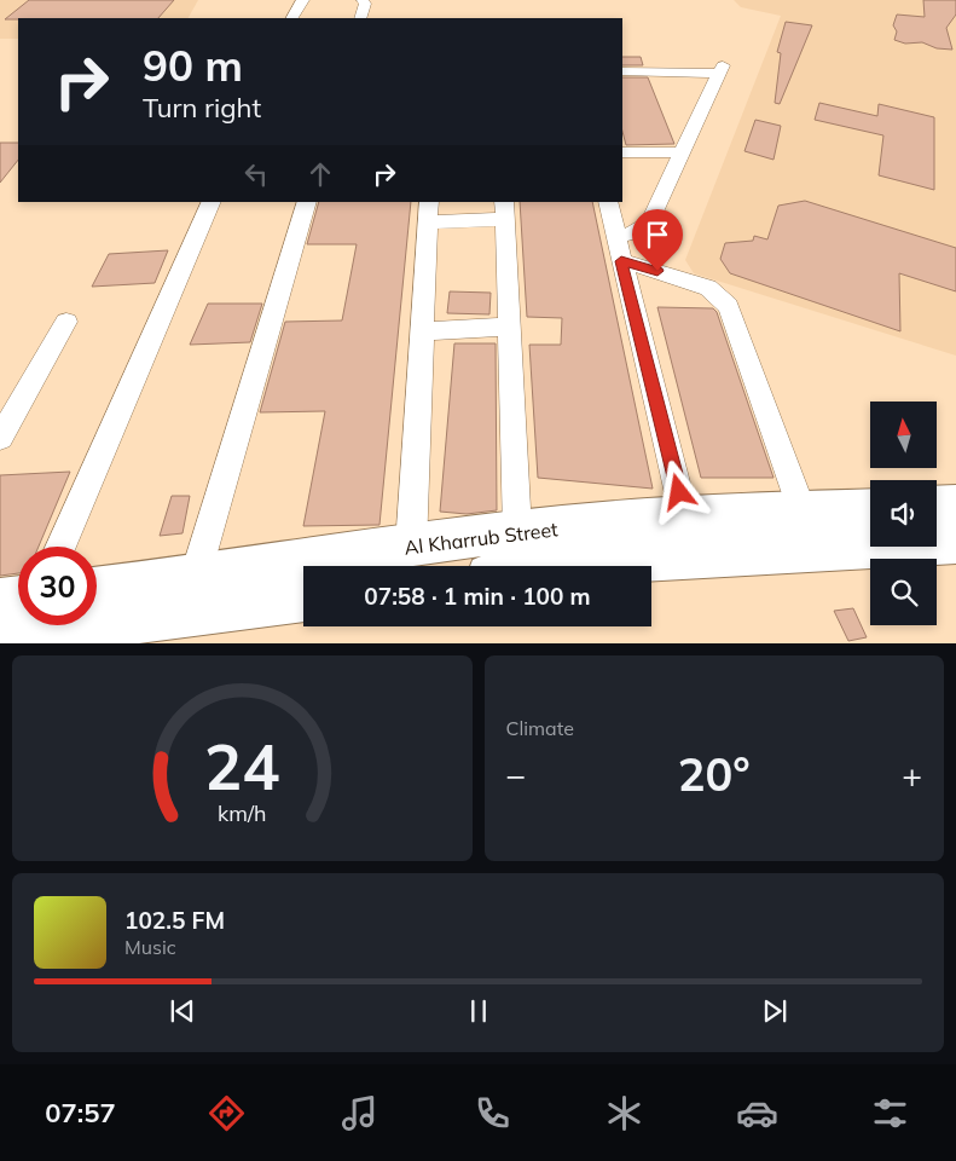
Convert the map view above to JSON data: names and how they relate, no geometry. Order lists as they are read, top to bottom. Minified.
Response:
{"streets":{"main road":["Al Kharrub Street"]},"north":"top","page":{"turn":["90 m","Turn right"],"limit":"30","trip":"07:58 · 1 min · 100 m","tile":"Climate","heat":["−","20°","+"],"song":["102.5 FM","Music"],"tabs":"07:57","gauge":["24","km/h"]}}
